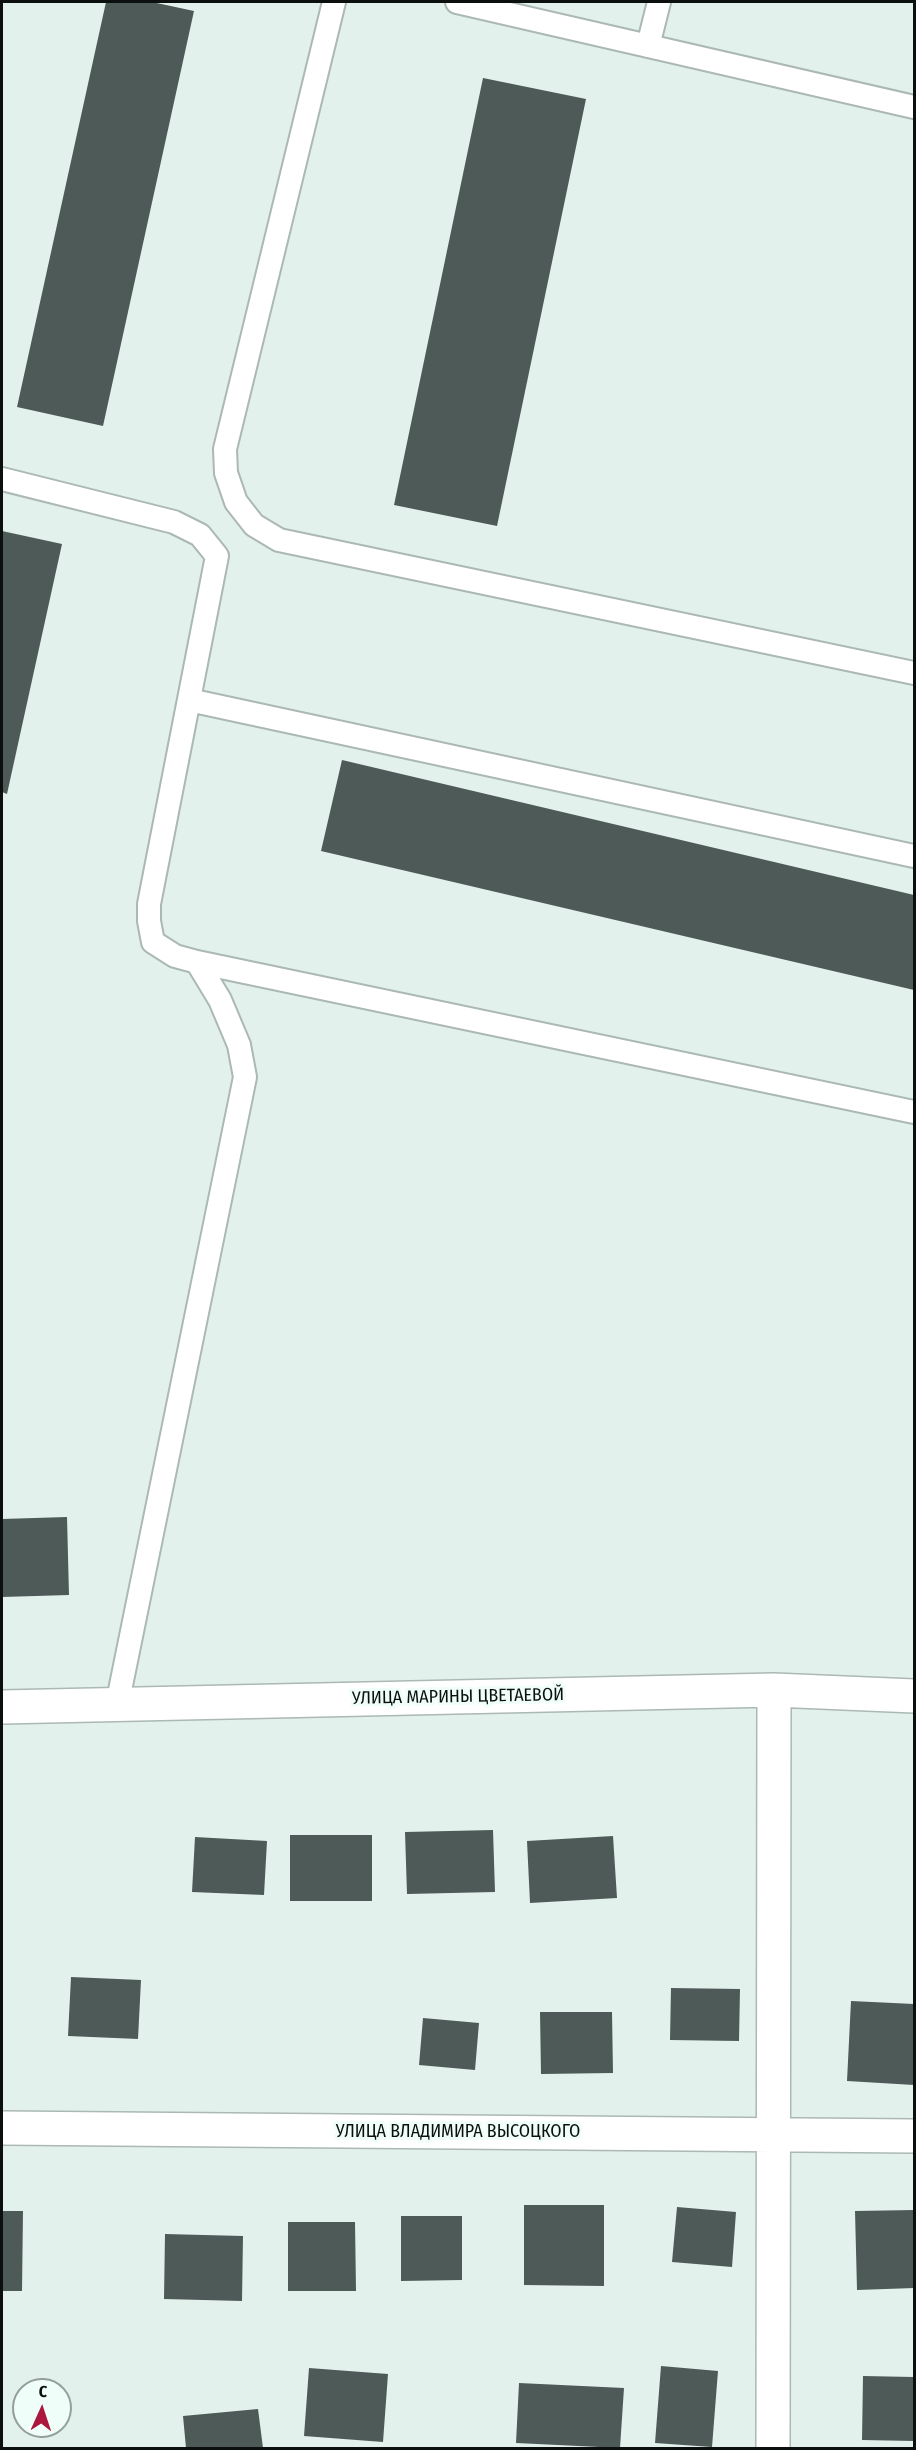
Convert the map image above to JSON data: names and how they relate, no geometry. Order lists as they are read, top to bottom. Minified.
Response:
{"streets":{"street":["УЛИЦА МАРИНЫ ЦВЕТАЕВОЙ","УЛИЦА ВЛАДИМИРА ВЫСОЦКОГО"]},"north":"top"}
